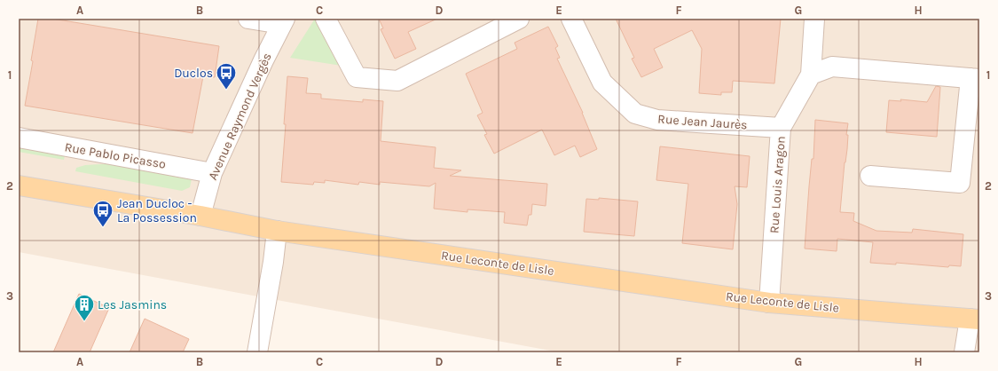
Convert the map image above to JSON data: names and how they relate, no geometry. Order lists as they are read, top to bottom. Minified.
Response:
{"streets":{"main road":["Rue Leconte de Lisle"],"street":["Avenue Raymond Vergès","Rue Jean Jaurès","Rue Pablo Picasso","Rue Louis Aragon"]},"crossings":[["Avenue Raymond Vergès","Rue Pablo Picasso"],["Avenue Raymond Vergès","Rue Leconte de Lisle"],["Rue Jean Jaurès","Rue Louis Aragon"],["Rue Louis Aragon","Rue Leconte de Lisle"]],"places":{"bus stop":["Duclos","Jean Ducloc - La Possession"],"building":["Les Jasmins"]},"grid":{"columns":["A","B","C","D","E","F","G","H"],"rows":["1","2","3"]}}
